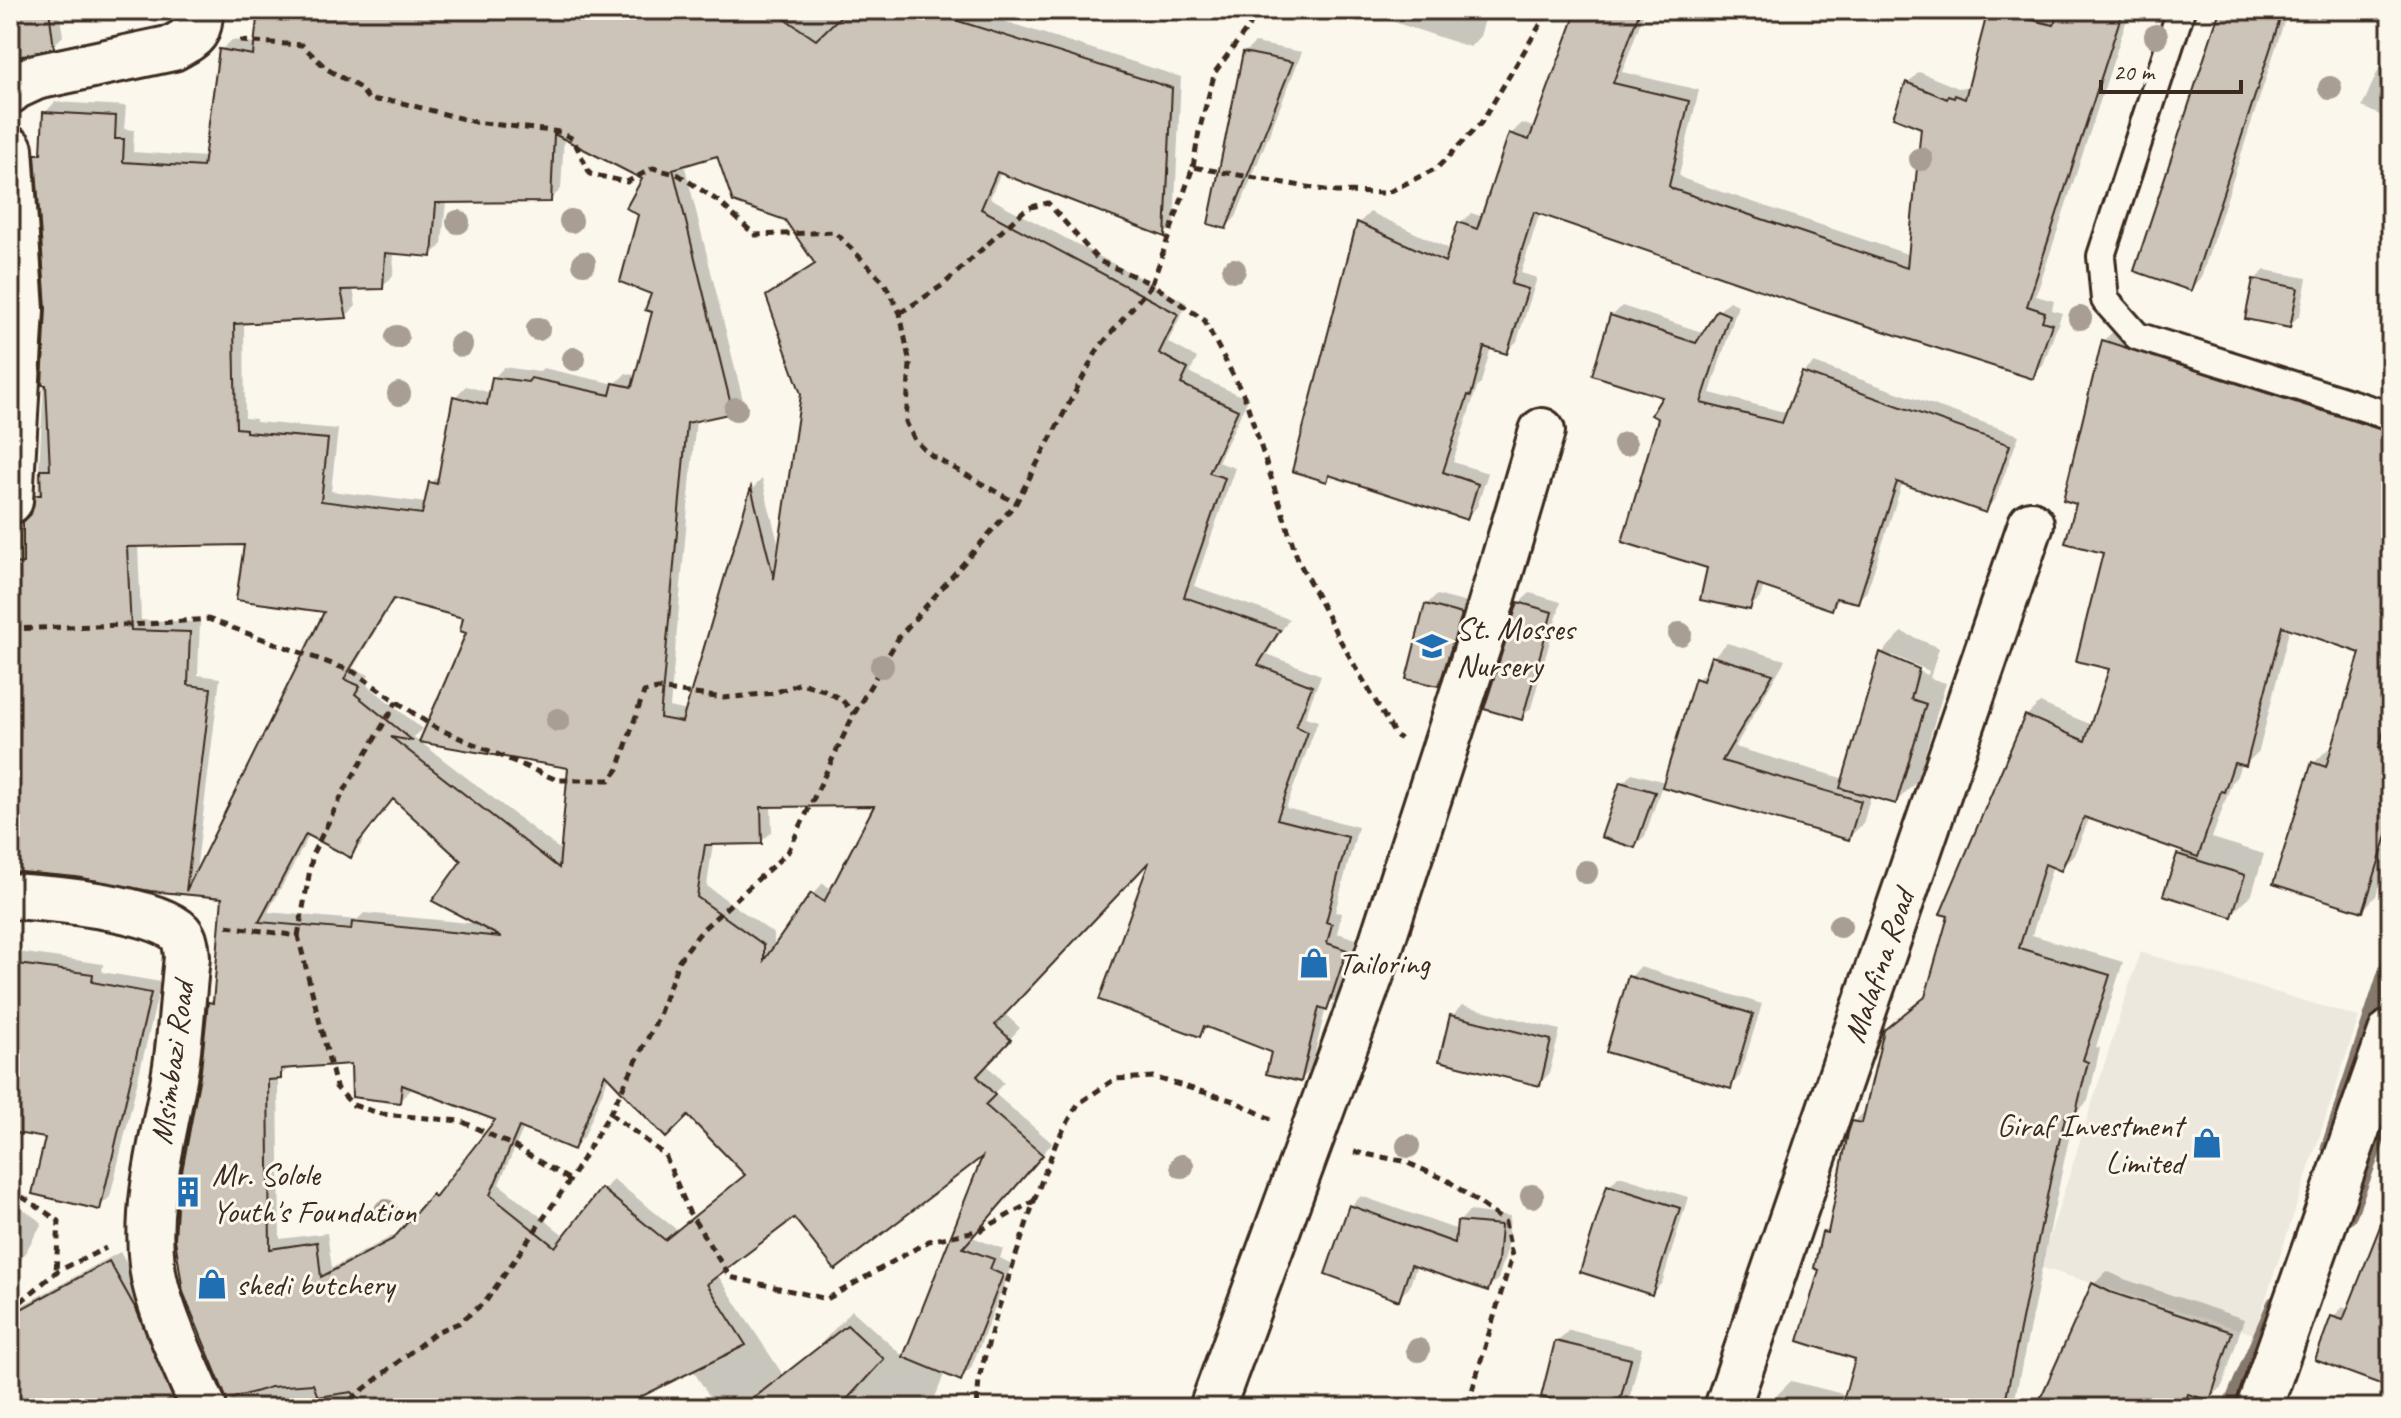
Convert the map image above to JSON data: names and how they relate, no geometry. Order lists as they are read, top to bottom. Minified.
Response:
{"streets":{"street":["Malafina Road","Msimbazi Road"]},"places":{"school or university":["St. Mosses Nursery"],"shop":["Tailoring","Giraf Investment Limited","shedi butchery"],"building":["Mr. Solole Youth's Foundation"]},"scale_bar":"20 m"}
